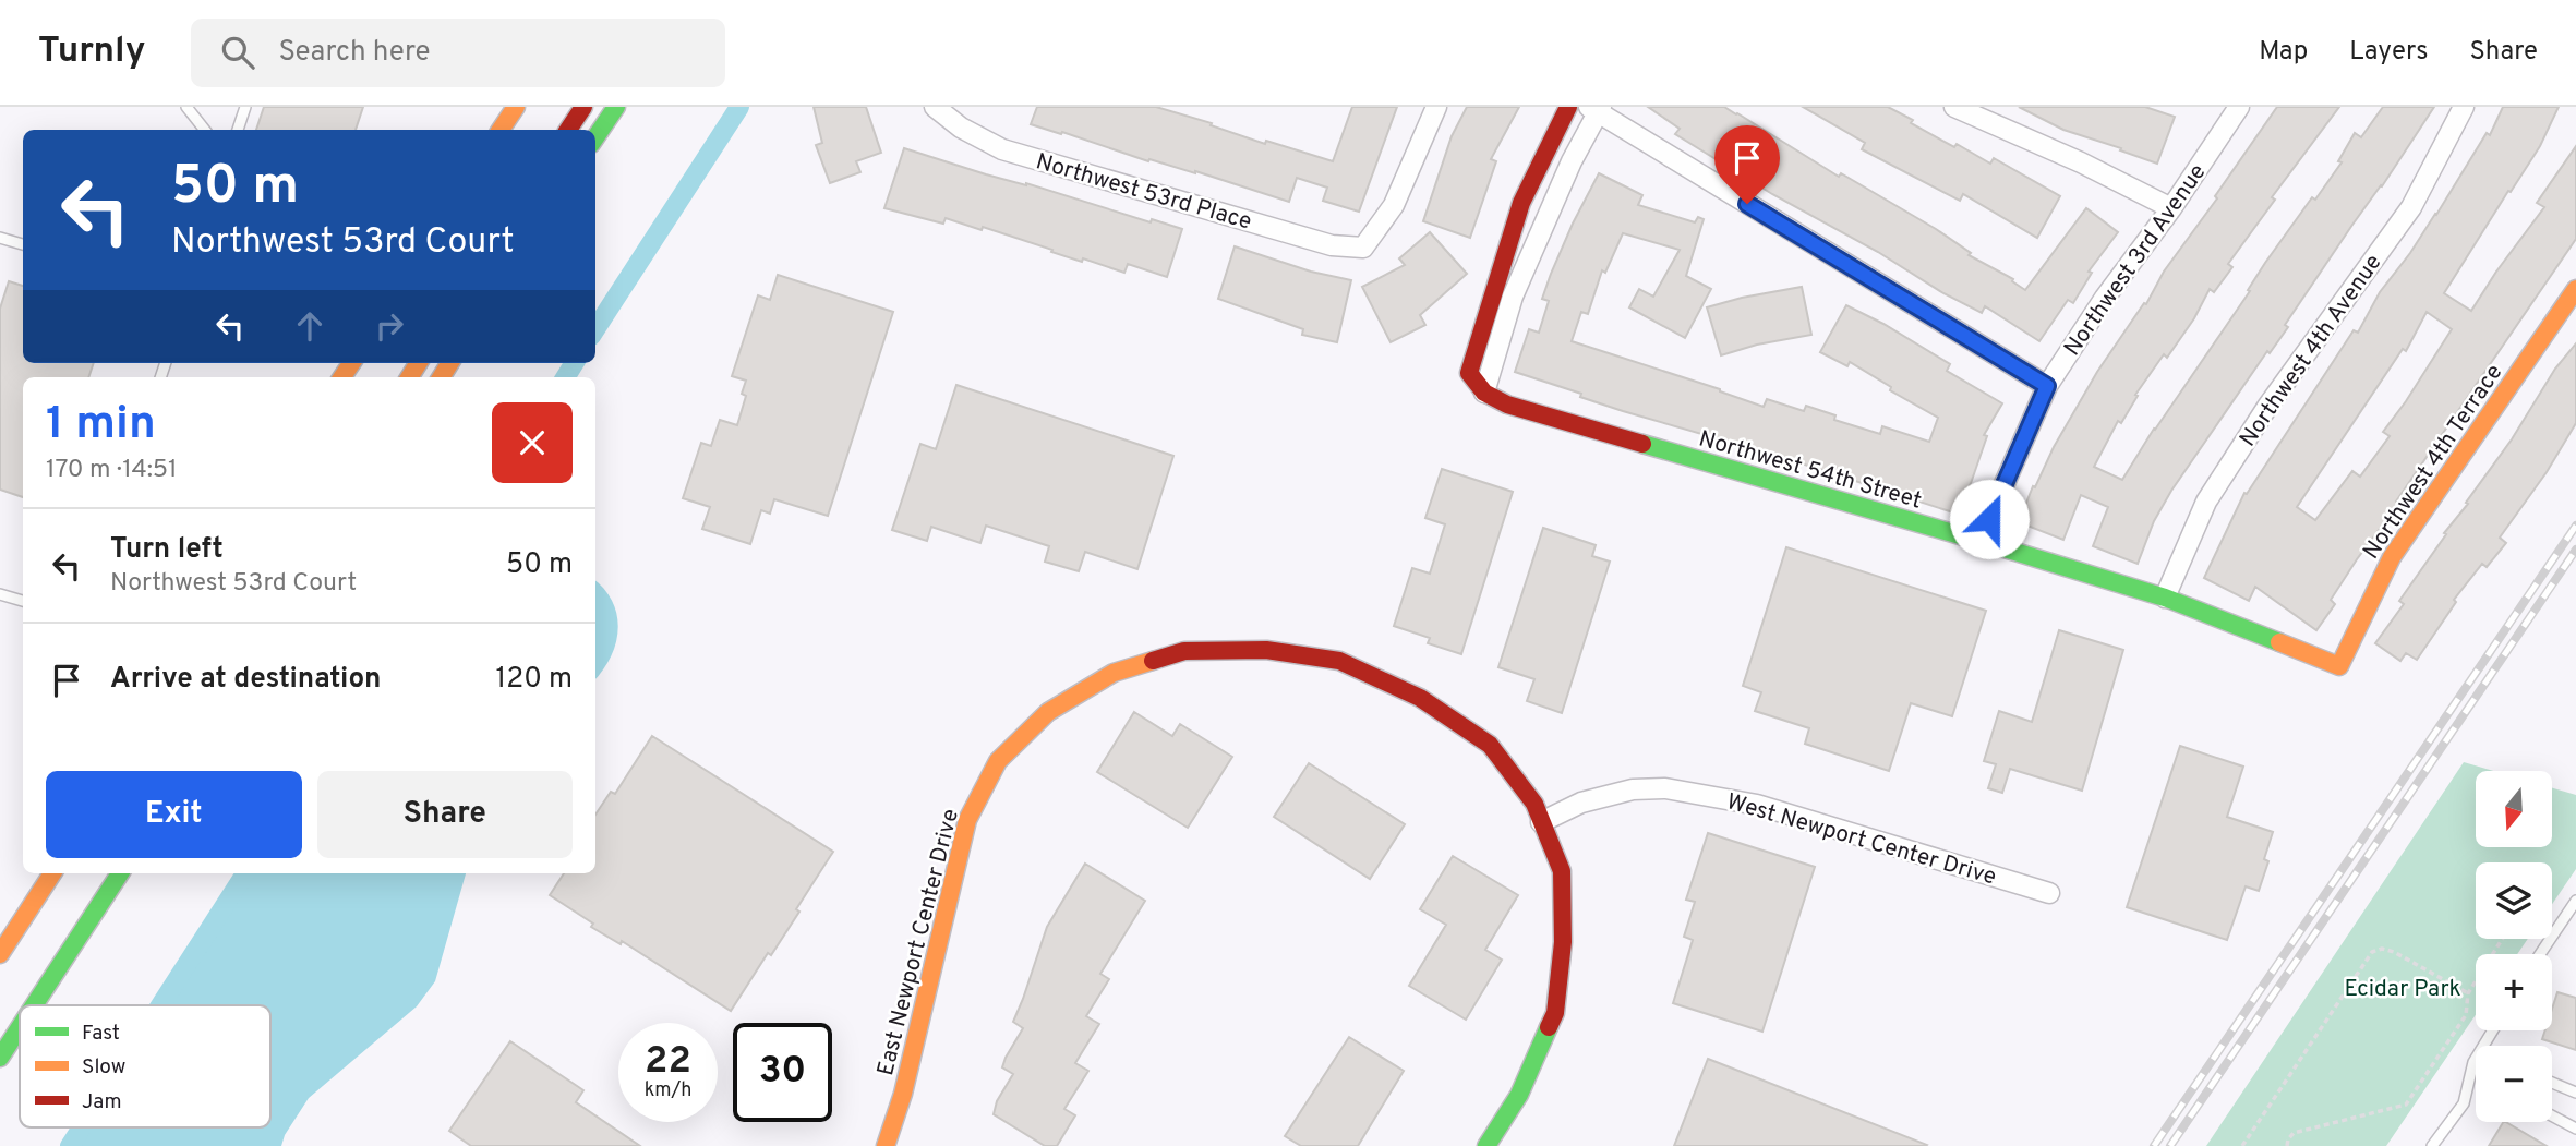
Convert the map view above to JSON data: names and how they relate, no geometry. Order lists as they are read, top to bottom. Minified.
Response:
{"streets":{"main road":["Northwest 4th Terrace","Northwest 54th Street","East Newport Center Drive"],"street":["Northwest 53rd Place","Northwest 3rd Avenue","Northwest 4th Avenue","West Newport Center Drive"]},"crossings":[["Northwest 3rd Avenue","Northwest 54th Street"],["Northwest 4th Avenue","Northwest 54th Street"],["Northwest 4th Terrace","Northwest 54th Street"],["West Newport Center Drive","East Newport Center Drive"]],"parks":["Ecidar Park"],"legend":["Fast","Slow","Jam"],"north":"bottom","page":{"header":"Turnly","search":"Search here","nav":["Map","Layers","Share"],"turn":["50 m","Northwest 53rd Court"],"heading":["1 min","170 m · 14:51"],"list":[{"name":"Turn left","note":"Northwest 53rd Court","value":"50 m"},{"name":"Arrive at destination","value":"120 m"}],"buttons":["Exit","Share"],"map_buttons":["+","−"],"speed":"22 km/h","limit":"30"}}
